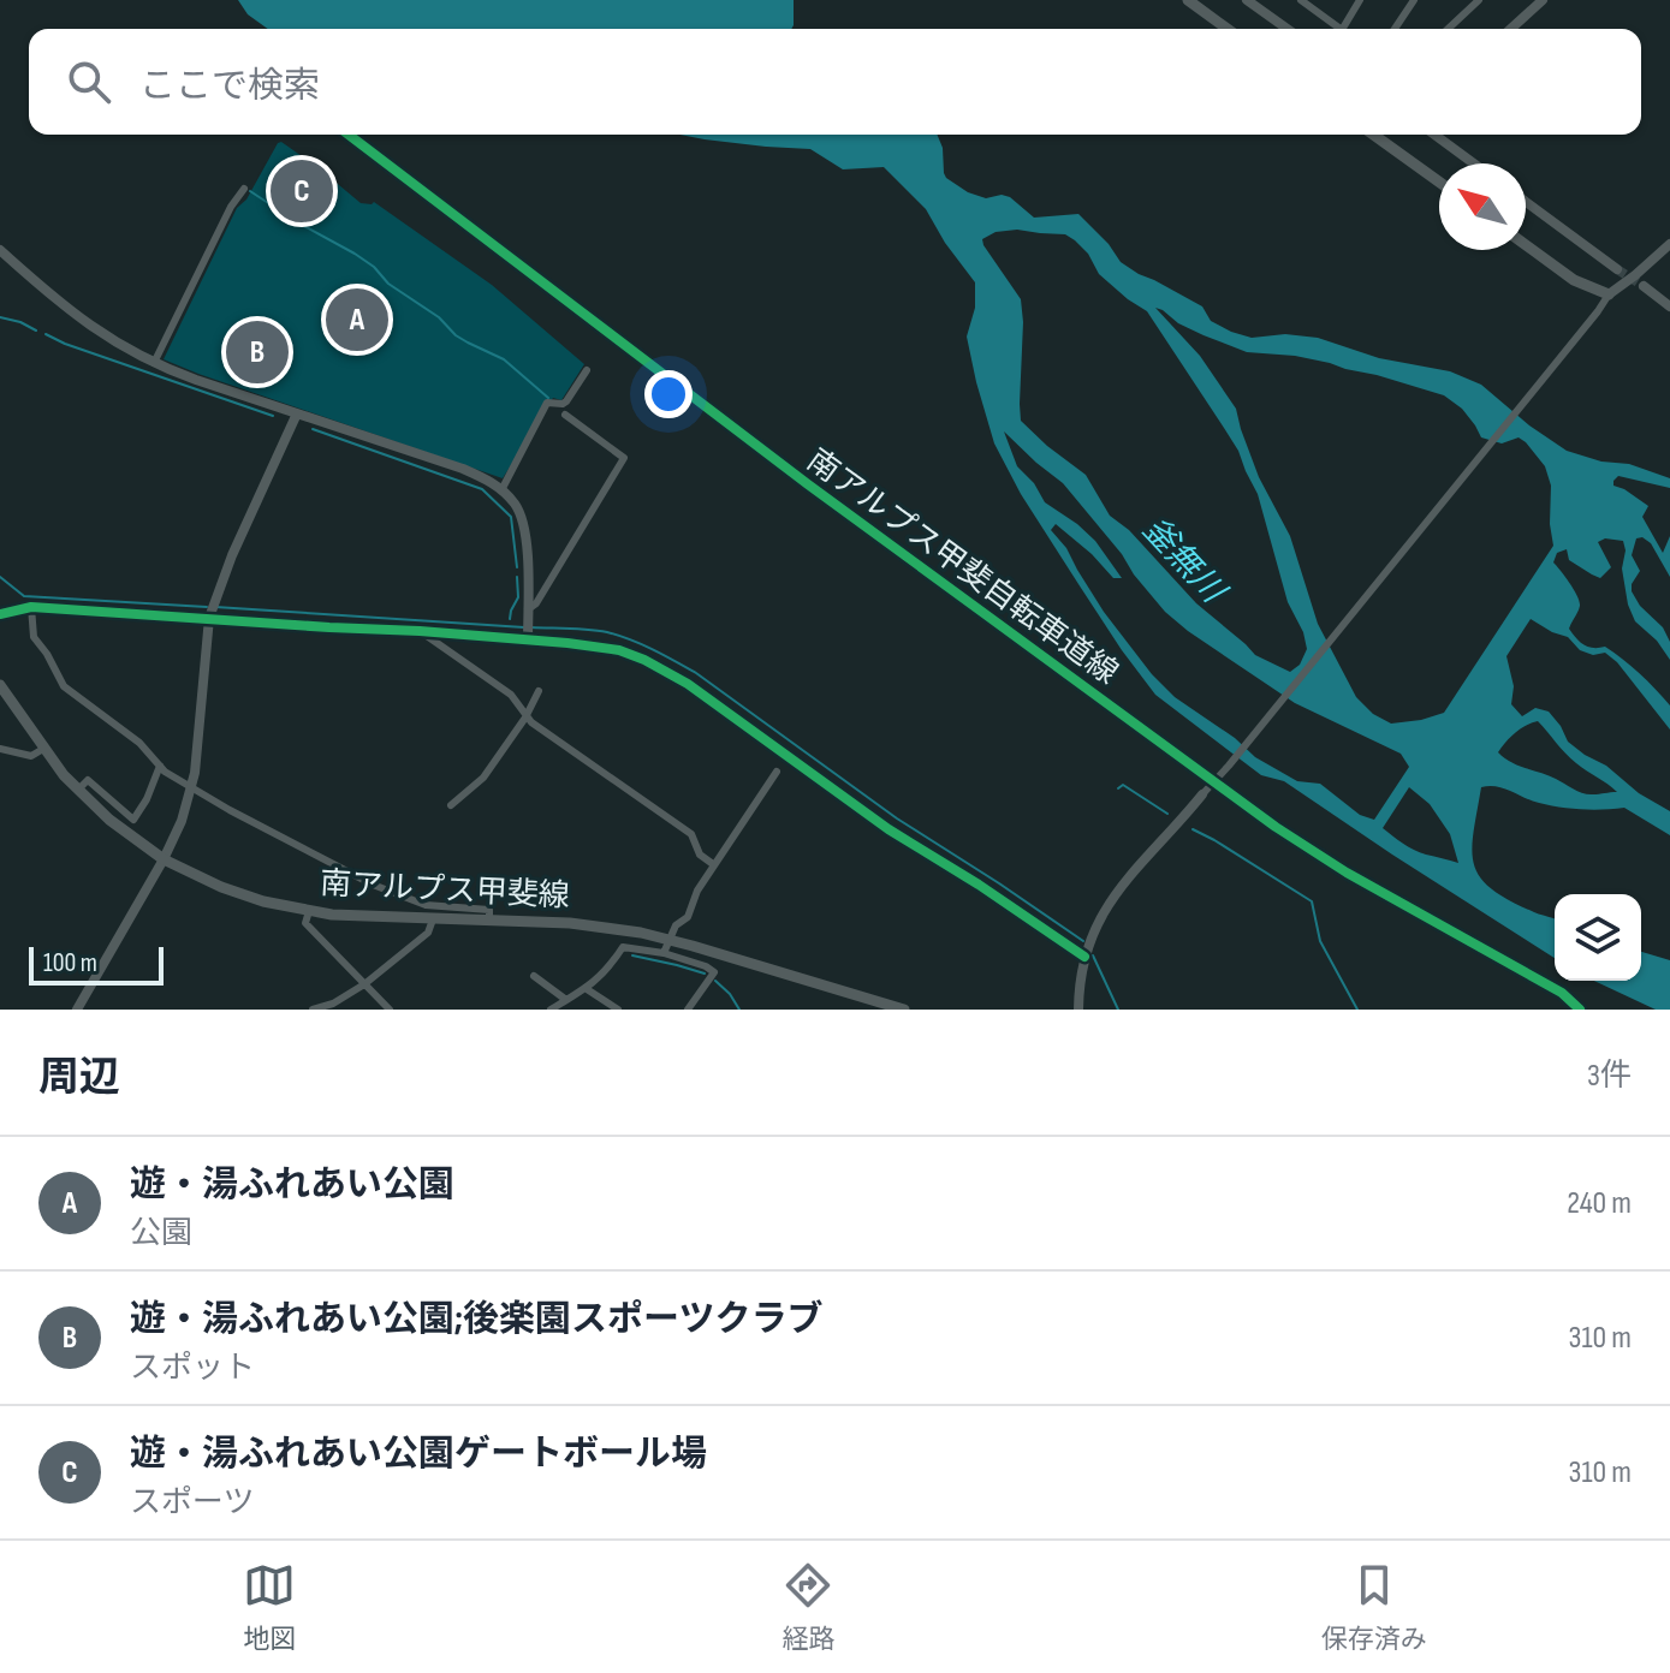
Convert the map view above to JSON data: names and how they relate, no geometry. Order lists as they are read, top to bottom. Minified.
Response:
{"streets":{"main road":["南アルプス甲斐線"],"cycle path":["南アルプス甲斐自転車道線"]},"water":["釜無川"],"scale_bar":"100 m","north":"top left","page":{"search":"ここで検索","pins":["C","A","B"],"scale":"100 m","heading":["周辺","3件"],"list":[{"mark":"A","name":"遊・湯ふれあい公園","note":"公園","value":"240 m"},{"mark":"B","name":"遊・湯ふれあい公園;後楽園スポーツクラブ","note":"スポット","value":"310 m"},{"mark":"C","name":"遊・湯ふれあい公園ゲートボール場","note":"スポーツ","value":"310 m"}],"nav":["地図","経路","保存済み"]}}
